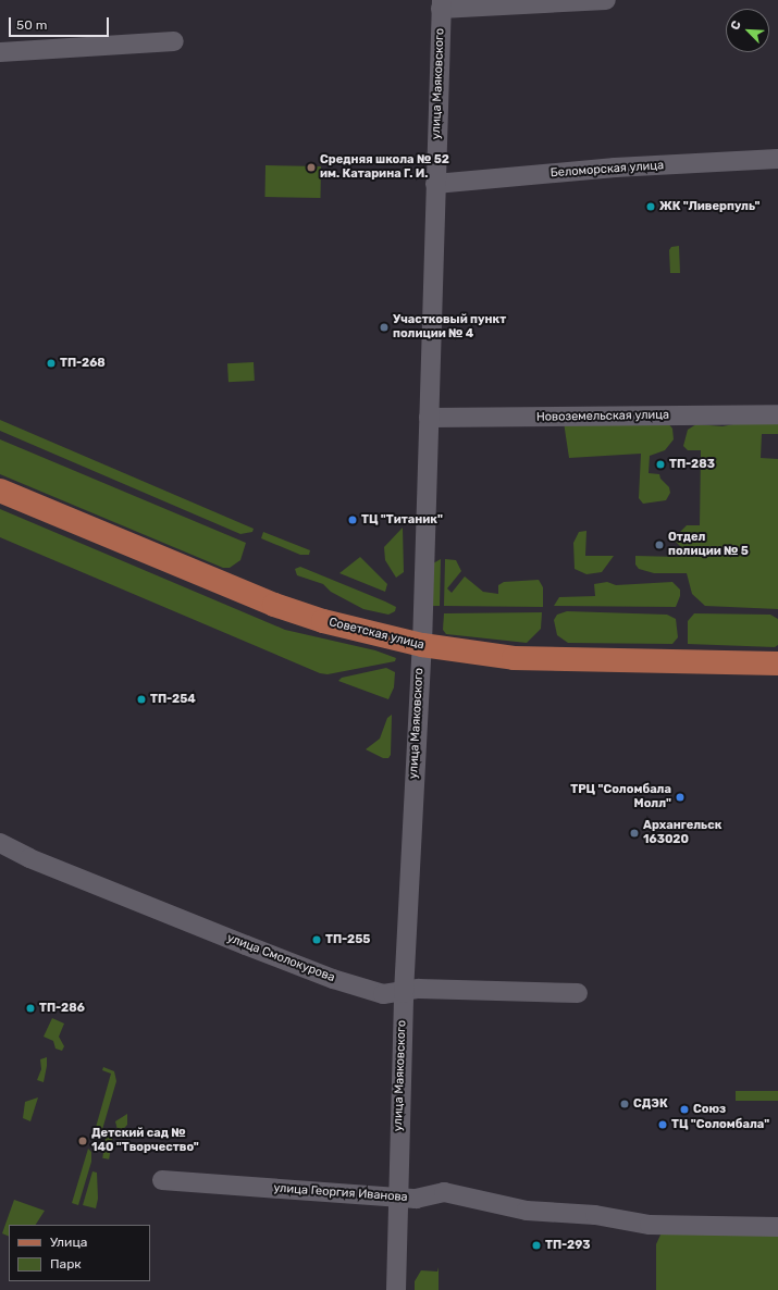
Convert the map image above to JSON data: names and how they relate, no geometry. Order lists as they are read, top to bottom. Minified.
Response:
{"streets":{"main road":["Советская улица"],"street":["улица Маяковского","Беломорская улица","Новоземельская улица","улица Смолокурова","улица Георгия Иванова"]},"crossings":[["улица Маяковского","Беломорская улица"],["улица Маяковского","Новоземельская улица"],["улица Маяковского","Советская улица"],["улица Маяковского","улица Смолокурова"],["улица Маяковского","улица Георгия Иванова"]],"places":["Средняя школа № 52 им. Катарина Г. И.","ЖК \"Ливерпуль\"","Участковый пункт полиции № 4","ТП-268","ТП-283","ТЦ \"Титаник\"","Отдел полиции № 5","ТП-254","ТРЦ \"Соломбала Молл\"","Архангельск 163020","ТП-255","ТП-286","СДЭК","Союз","ТЦ \"Соломбала\"","Детский сад № 140 \"Творчество\"","ТП-293"],"legend":["Улица","Парк"],"scale_bar":"50 m","north":"top left"}
